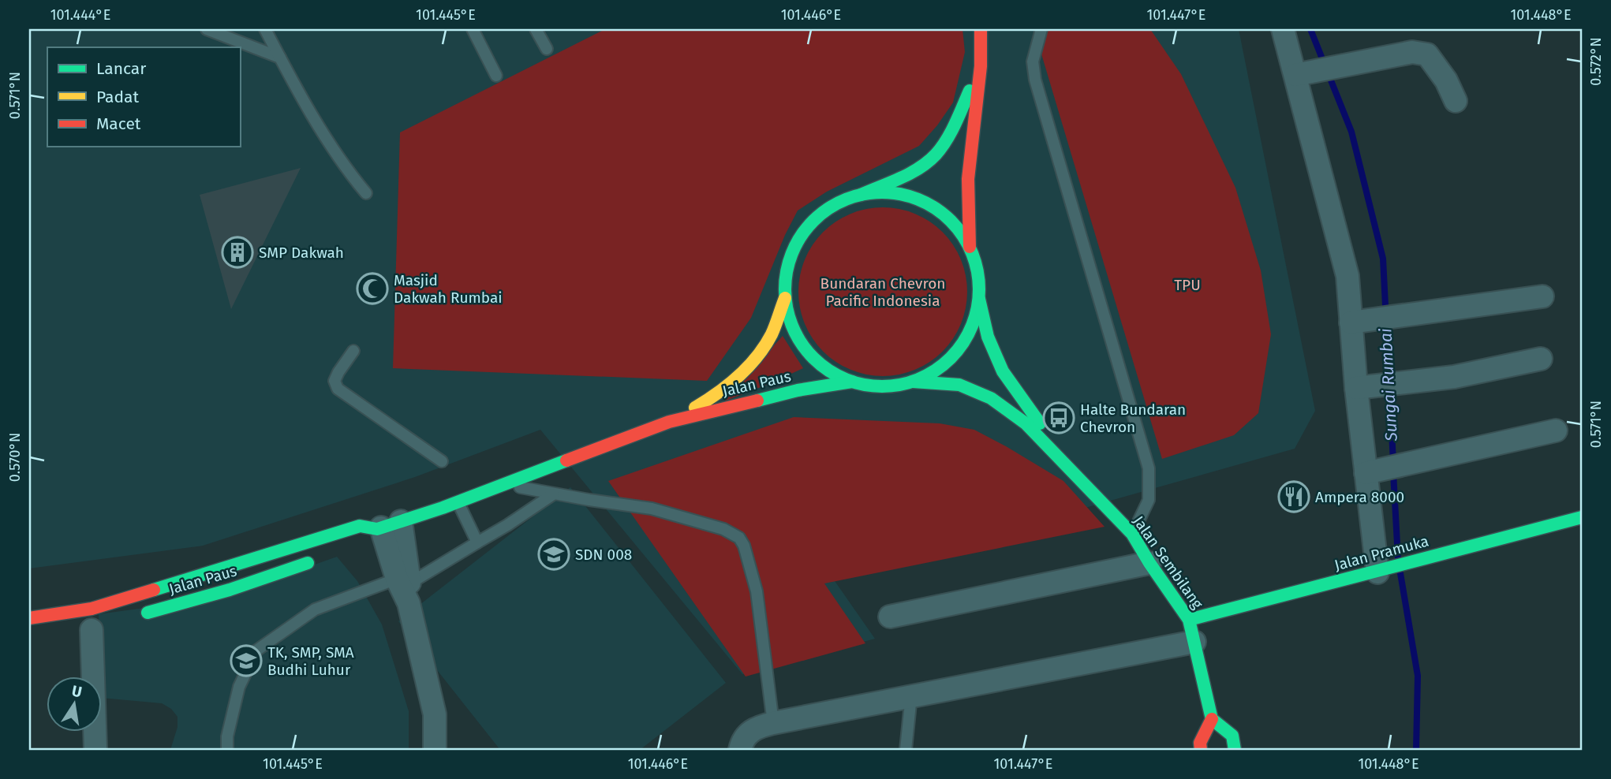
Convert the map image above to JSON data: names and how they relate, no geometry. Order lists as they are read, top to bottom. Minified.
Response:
{"streets":{"main road":["Jalan Paus","Jalan Pramuka","Jalan Sembilang"]},"crossings":[["Jalan Paus","Jalan Sembilang"],["Jalan Pramuka","Jalan Sembilang"]],"water":["Sungai Rumbai"],"parks":["Bundaran Chevron Pacific Indonesia","TPU"],"places":{"building":["SMP Dakwah"],"mosque":["Masjid Dakwah Rumbai"],"bus stop":["Halte Bundaran Chevron"],"restaurant":["Ampera 8000"],"school or university":["SDN 008","TK, SMP, SMA Budhi Luhur"]},"legend":["Lancar","Padat","Macet"],"north":"top","coordinates":["101.444°E","101.445°E","101.446°E","101.447°E","101.448°E","0.572°N","0.571°N","0.570°N"]}
